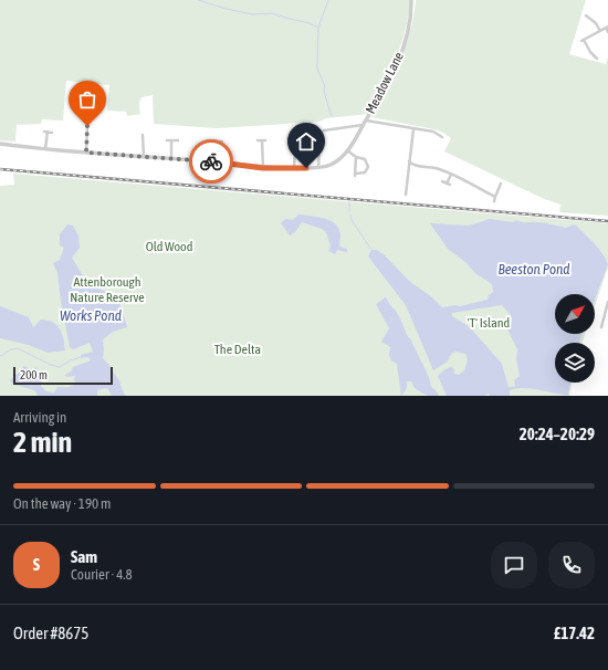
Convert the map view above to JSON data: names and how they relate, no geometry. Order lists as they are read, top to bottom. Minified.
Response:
{"streets":{"street":["Meadow Lane"]},"water":["Beeston Pond","Works Pond"],"parks":["Old Wood","Attenborough Nature Reserve","'T' Island","The Delta"],"scale_bar":"200 m","north":"top right","page":{"scale":"200 m","heading":["2 min","Arriving in","20:24–20:29"],"panel":["Sam","Courier · 4.8","Order #8675","£17.42"],"bar":"On the way · 190 m","round":"S"}}
